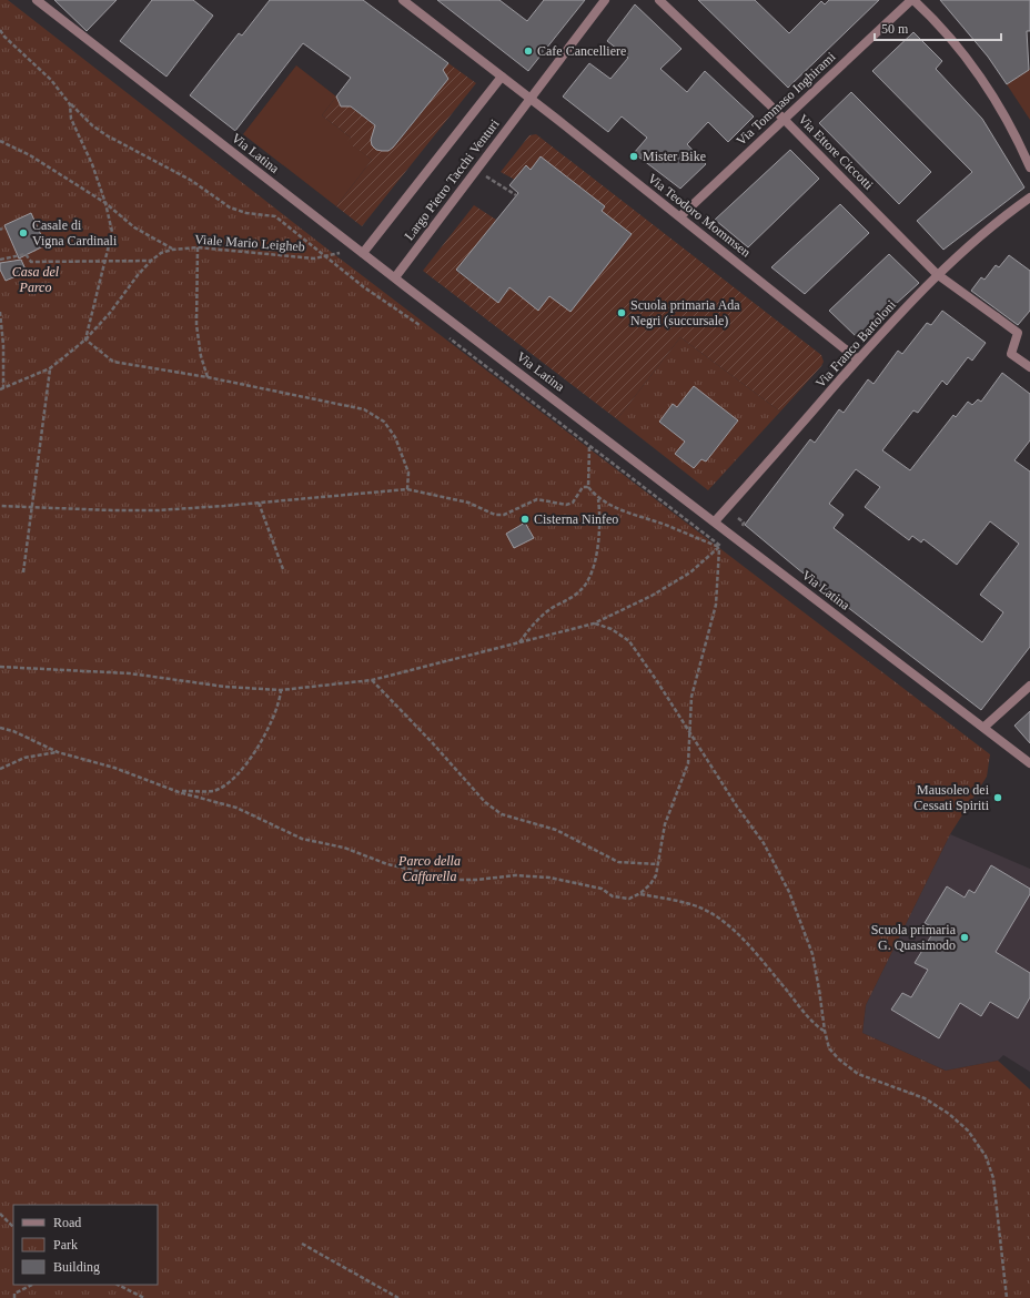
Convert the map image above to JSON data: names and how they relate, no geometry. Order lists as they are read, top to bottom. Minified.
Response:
{"streets":{"street":["Via Tommaso Inghirami","Via Ettore Ciccotti","Via Latina","Largo Pietro Tacchi Venturi","Via Teodoro Mommsen","Via Franco Bartoloni"],"path":["Viale Mario Leigheb"]},"crossings":[["Via Tommaso Inghirami","Via Ettore Ciccotti"],["Via Tommaso Inghirami","Via Teodoro Mommsen"],["Via Ettore Ciccotti","Via Franco Bartoloni"],["Via Latina","Largo Pietro Tacchi Venturi"],["Via Latina","Via Franco Bartoloni"],["Largo Pietro Tacchi Venturi","Via Teodoro Mommsen"],["Via Teodoro Mommsen","Via Franco Bartoloni"]],"parks":["Casa del Parco","Parco della Caffarella"],"places":["Cafe Cancelliere","Mister Bike","Casale di Vigna Cardinali","Scuola primaria Ada Negri (succursale)","Cisterna Ninfeo","Mausoleo dei Cessati Spiriti","Scuola primaria G. Quasimodo"],"legend":["Road","Park","Building"],"scale_bar":"50 m"}
